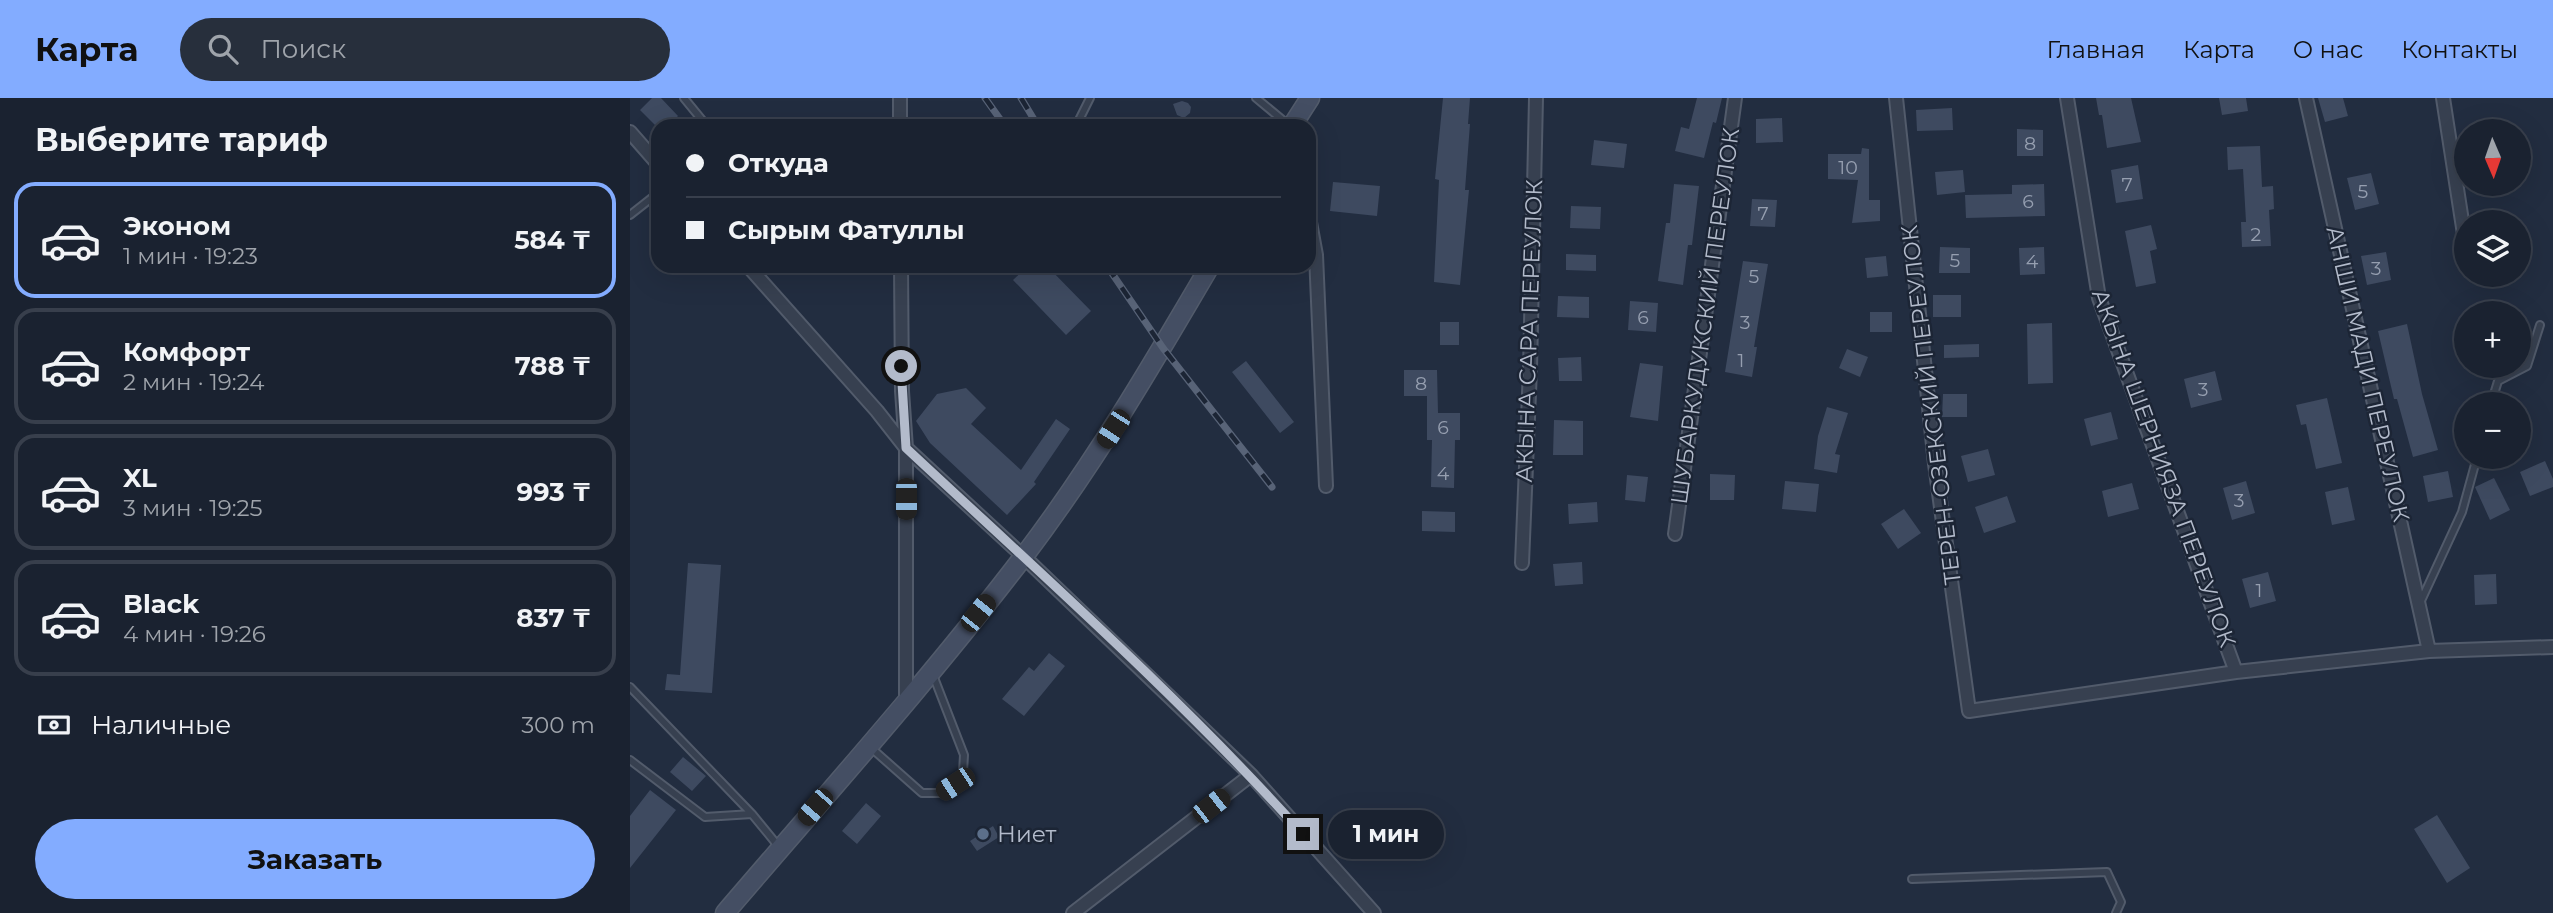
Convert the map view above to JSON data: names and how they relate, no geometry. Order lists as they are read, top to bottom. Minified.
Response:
{"streets":{"street":["ШУБАРКУДУКСКИЙ ПЕРЕУЛОК","АКЫНА САРА ПЕРЕУЛОК","АНШИ МАДИ ПЕРЕУЛОК","ТЕРЕН-ОЗЕКСКИЙ ПЕРЕУЛОК","АКЫНА ШЕРНИЯЗА ПЕРЕУЛОК"]},"crossings":[["ТЕРЕН-ОЗЕКСКИЙ ПЕРЕУЛОК","АКЫНА ШЕРНИЯЗА ПЕРЕУЛОК"]],"places":["Ниет"],"house_numbers":["8","10","7","5","6","7","2","5","4","3","5","6","3","1","8","3","6","4","3","1"],"north":"bottom","page":{"header":"Карта","search":"Поиск","nav":["Главная","Карта","О нас","Контакты"],"heading":"Выберите тариф","map_buttons":["+","−"],"banner":["Откуда","Сырым Фатуллы"],"list":[{"name":"Эконом","note":"1 мин · 19:23","value":"584 ₸"},{"name":"Комфорт","note":"2 мин · 19:24","value":"788 ₸"},{"name":"XL","note":"3 мин · 19:25","value":"993 ₸"},{"name":"Black","note":"4 мин · 19:26","value":"837 ₸"}],"pay":["Наличные","300 m"],"buttons":"Заказать","bubble":"1 мин"}}
